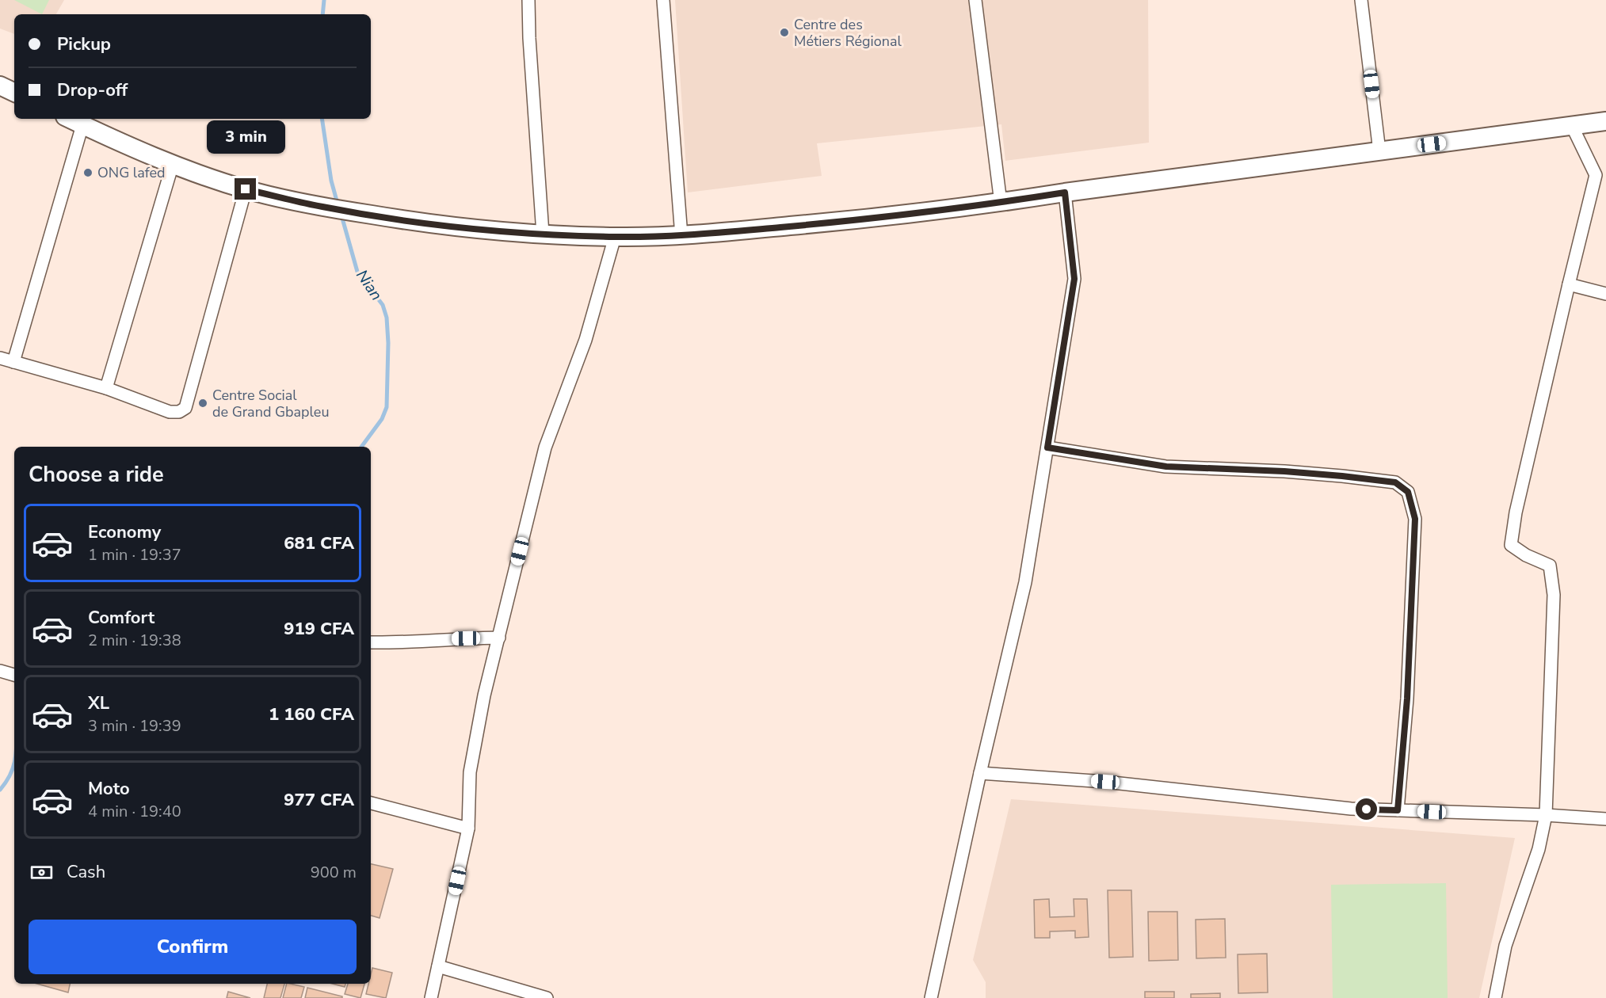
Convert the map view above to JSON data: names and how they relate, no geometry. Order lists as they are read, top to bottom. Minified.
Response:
{"water":["Nian"],"places":["Centre des Métiers Régional","ONG lafed","Centre Social de Grand Gbapleu"],"page":{"banner":["Pickup","Drop-off"],"bubble":"3 min","heading":"Choose a ride","list":[{"name":"Economy","note":"1 min · 19:37","value":"681 CFA"},{"name":"Comfort","note":"2 min · 19:38","value":"919 CFA"},{"name":"XL","note":"3 min · 19:39","value":"1 160 CFA"},{"name":"Moto","note":"4 min · 19:40","value":"977 CFA"}],"pay":["Cash","900 m"],"buttons":"Confirm"}}
